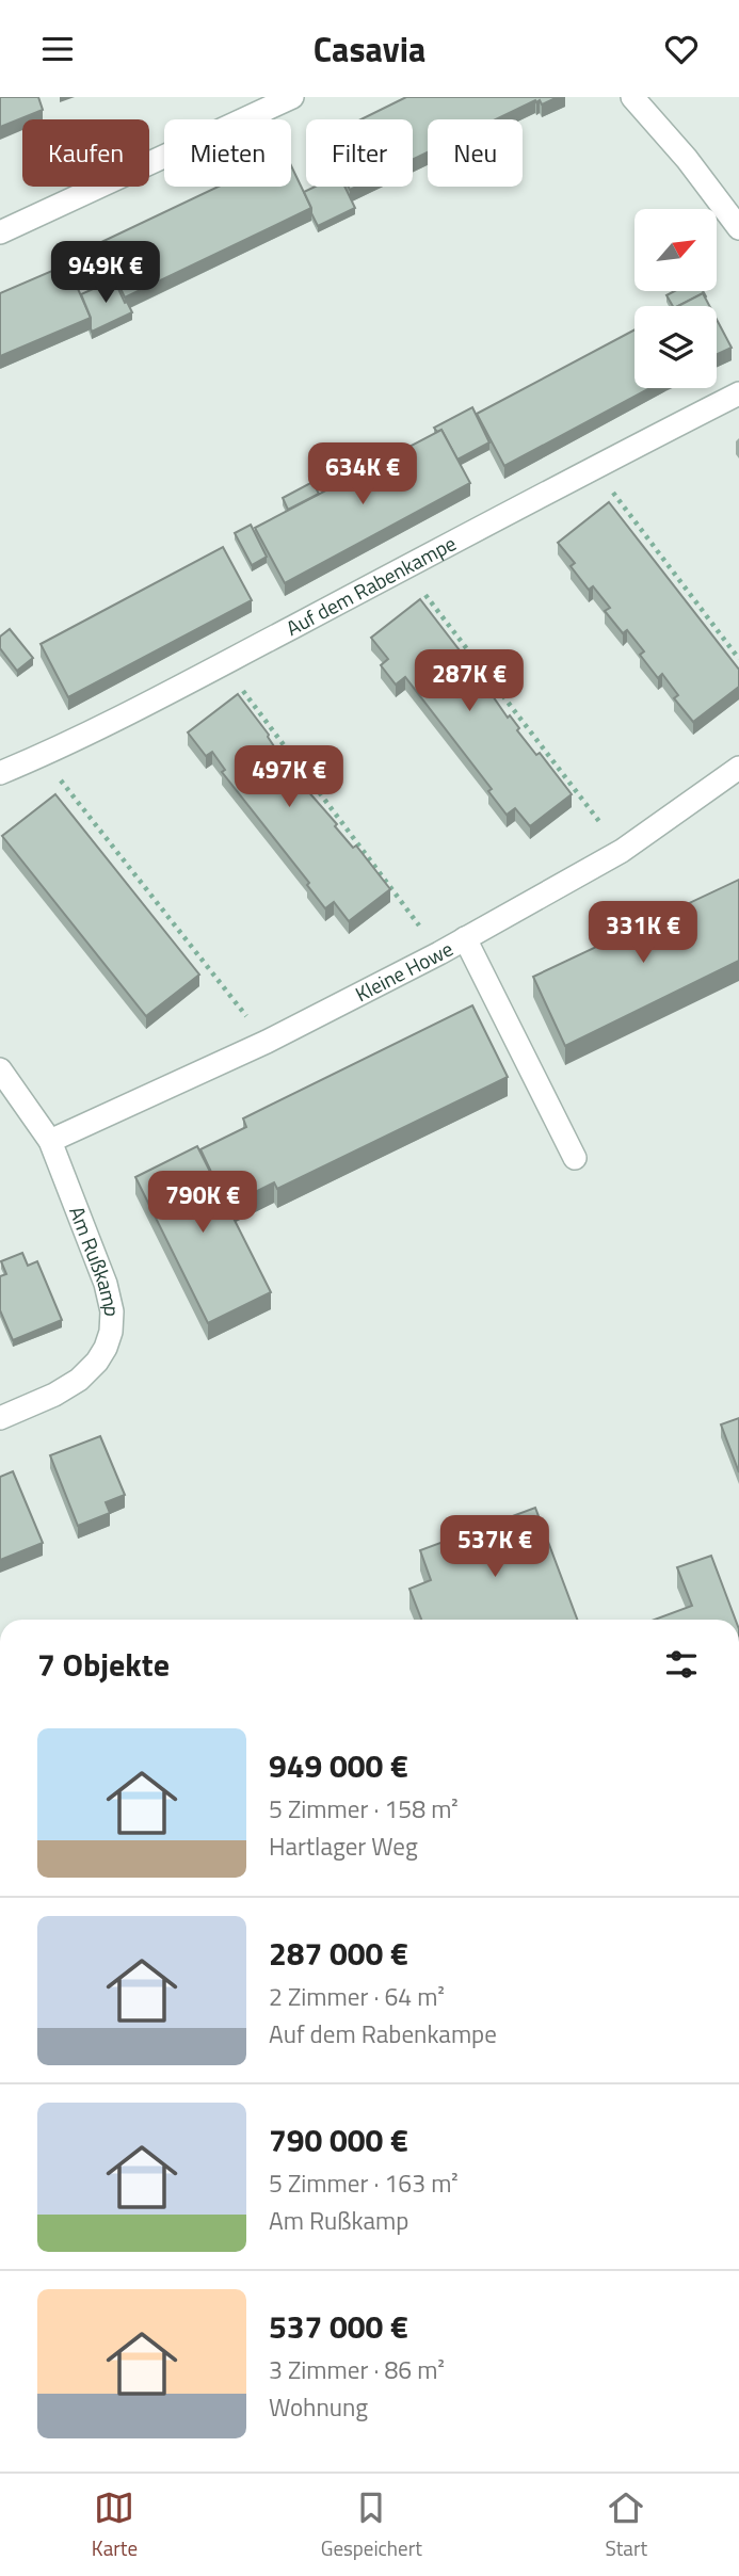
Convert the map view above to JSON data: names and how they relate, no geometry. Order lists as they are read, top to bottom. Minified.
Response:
{"streets":{"street":["Auf dem Rabenkampe","Kleine Howe","Am Rußkamp"]},"crossings":[["Kleine Howe","Am Rußkamp"]],"north":"top right","page":{"header":"Casavia","chip":["Kaufen","Mieten","Filter","Neu"],"price":["949K €","634K €","287K €","497K €","331K €","790K €","537K €"],"heading":"7 Objekte","list":[{"name":"949 000 €","note":"5 Zimmer · 158 m² · Hartlager Weg"},{"name":"287 000 €","note":"2 Zimmer · 64 m² · Auf dem Rabenkampe"},{"name":"790 000 €","note":"5 Zimmer · 163 m² · Am Rußkamp"},{"name":"537 000 €","note":"3 Zimmer · 86 m² · Wohnung"}],"tabs":["Karte","Gespeichert","Start"]}}
